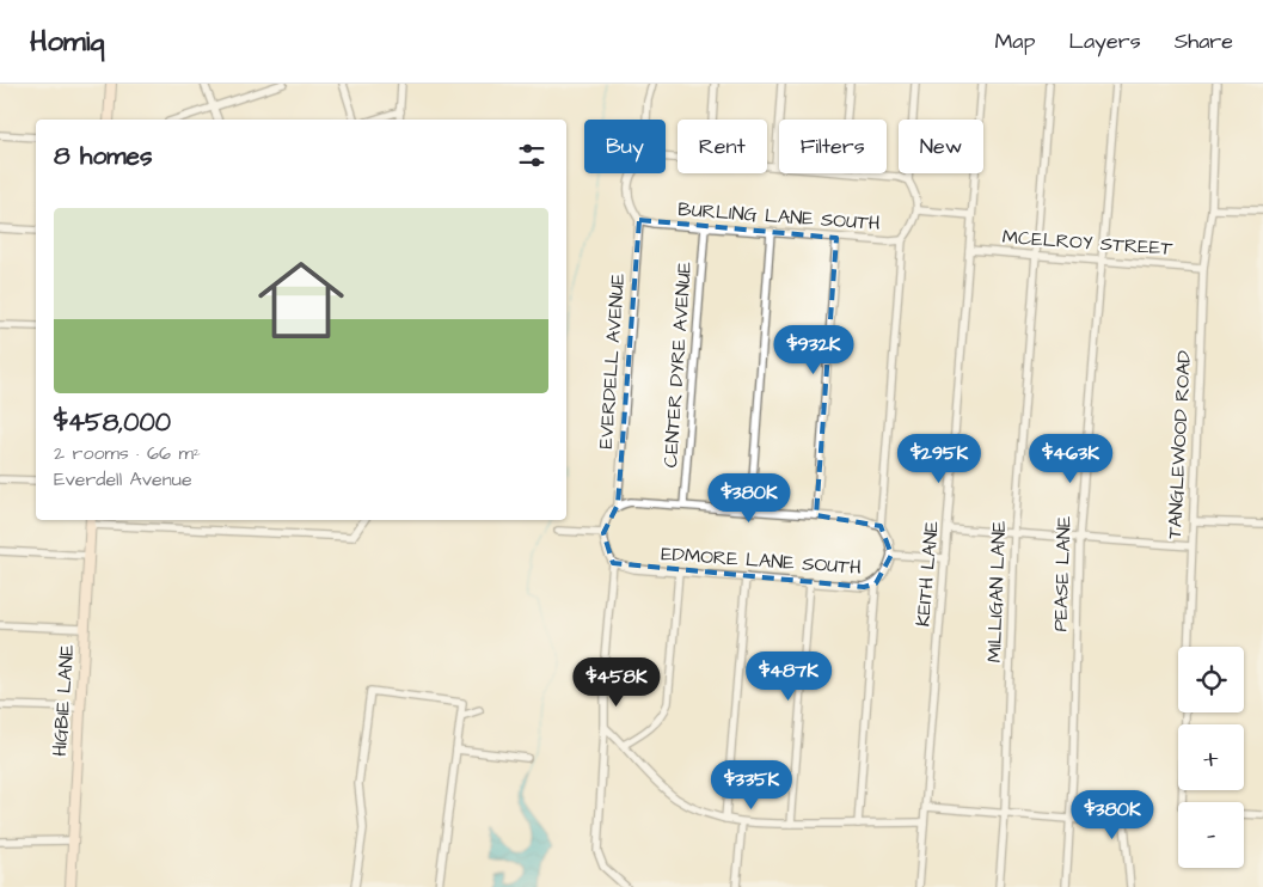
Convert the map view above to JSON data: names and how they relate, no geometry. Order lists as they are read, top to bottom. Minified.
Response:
{"streets":{"main road":["HIGBIE LANE"],"street":["BURLING LANE SOUTH","MCELROY STREET","EVERDELL AVENUE","CENTER DYRE AVENUE","TANGLEWOOD ROAD","EDMORE LANE SOUTH","KEITH LANE","PEASE LANE","MILLIGAN LANE"]},"crossings":[["BURLING LANE SOUTH","EVERDELL AVENUE"],["BURLING LANE SOUTH","CENTER DYRE AVENUE"],["MCELROY STREET","TANGLEWOOD ROAD"],["MCELROY STREET","KEITH LANE"],["MCELROY STREET","PEASE LANE"],["MCELROY STREET","MILLIGAN LANE"]],"page":{"header":"Homiq","nav":["Map","Layers","Share"],"chip":["Buy","Rent","Filters","New"],"heading":"8 homes","list":[{"name":"$458,000","note":"2 rooms · 66 m² · Everdell Avenue"}],"price":["$932K","$295K","$463K","$380K","$487K","$458K","$335K","$380K"],"map_buttons":["+","−"]}}
